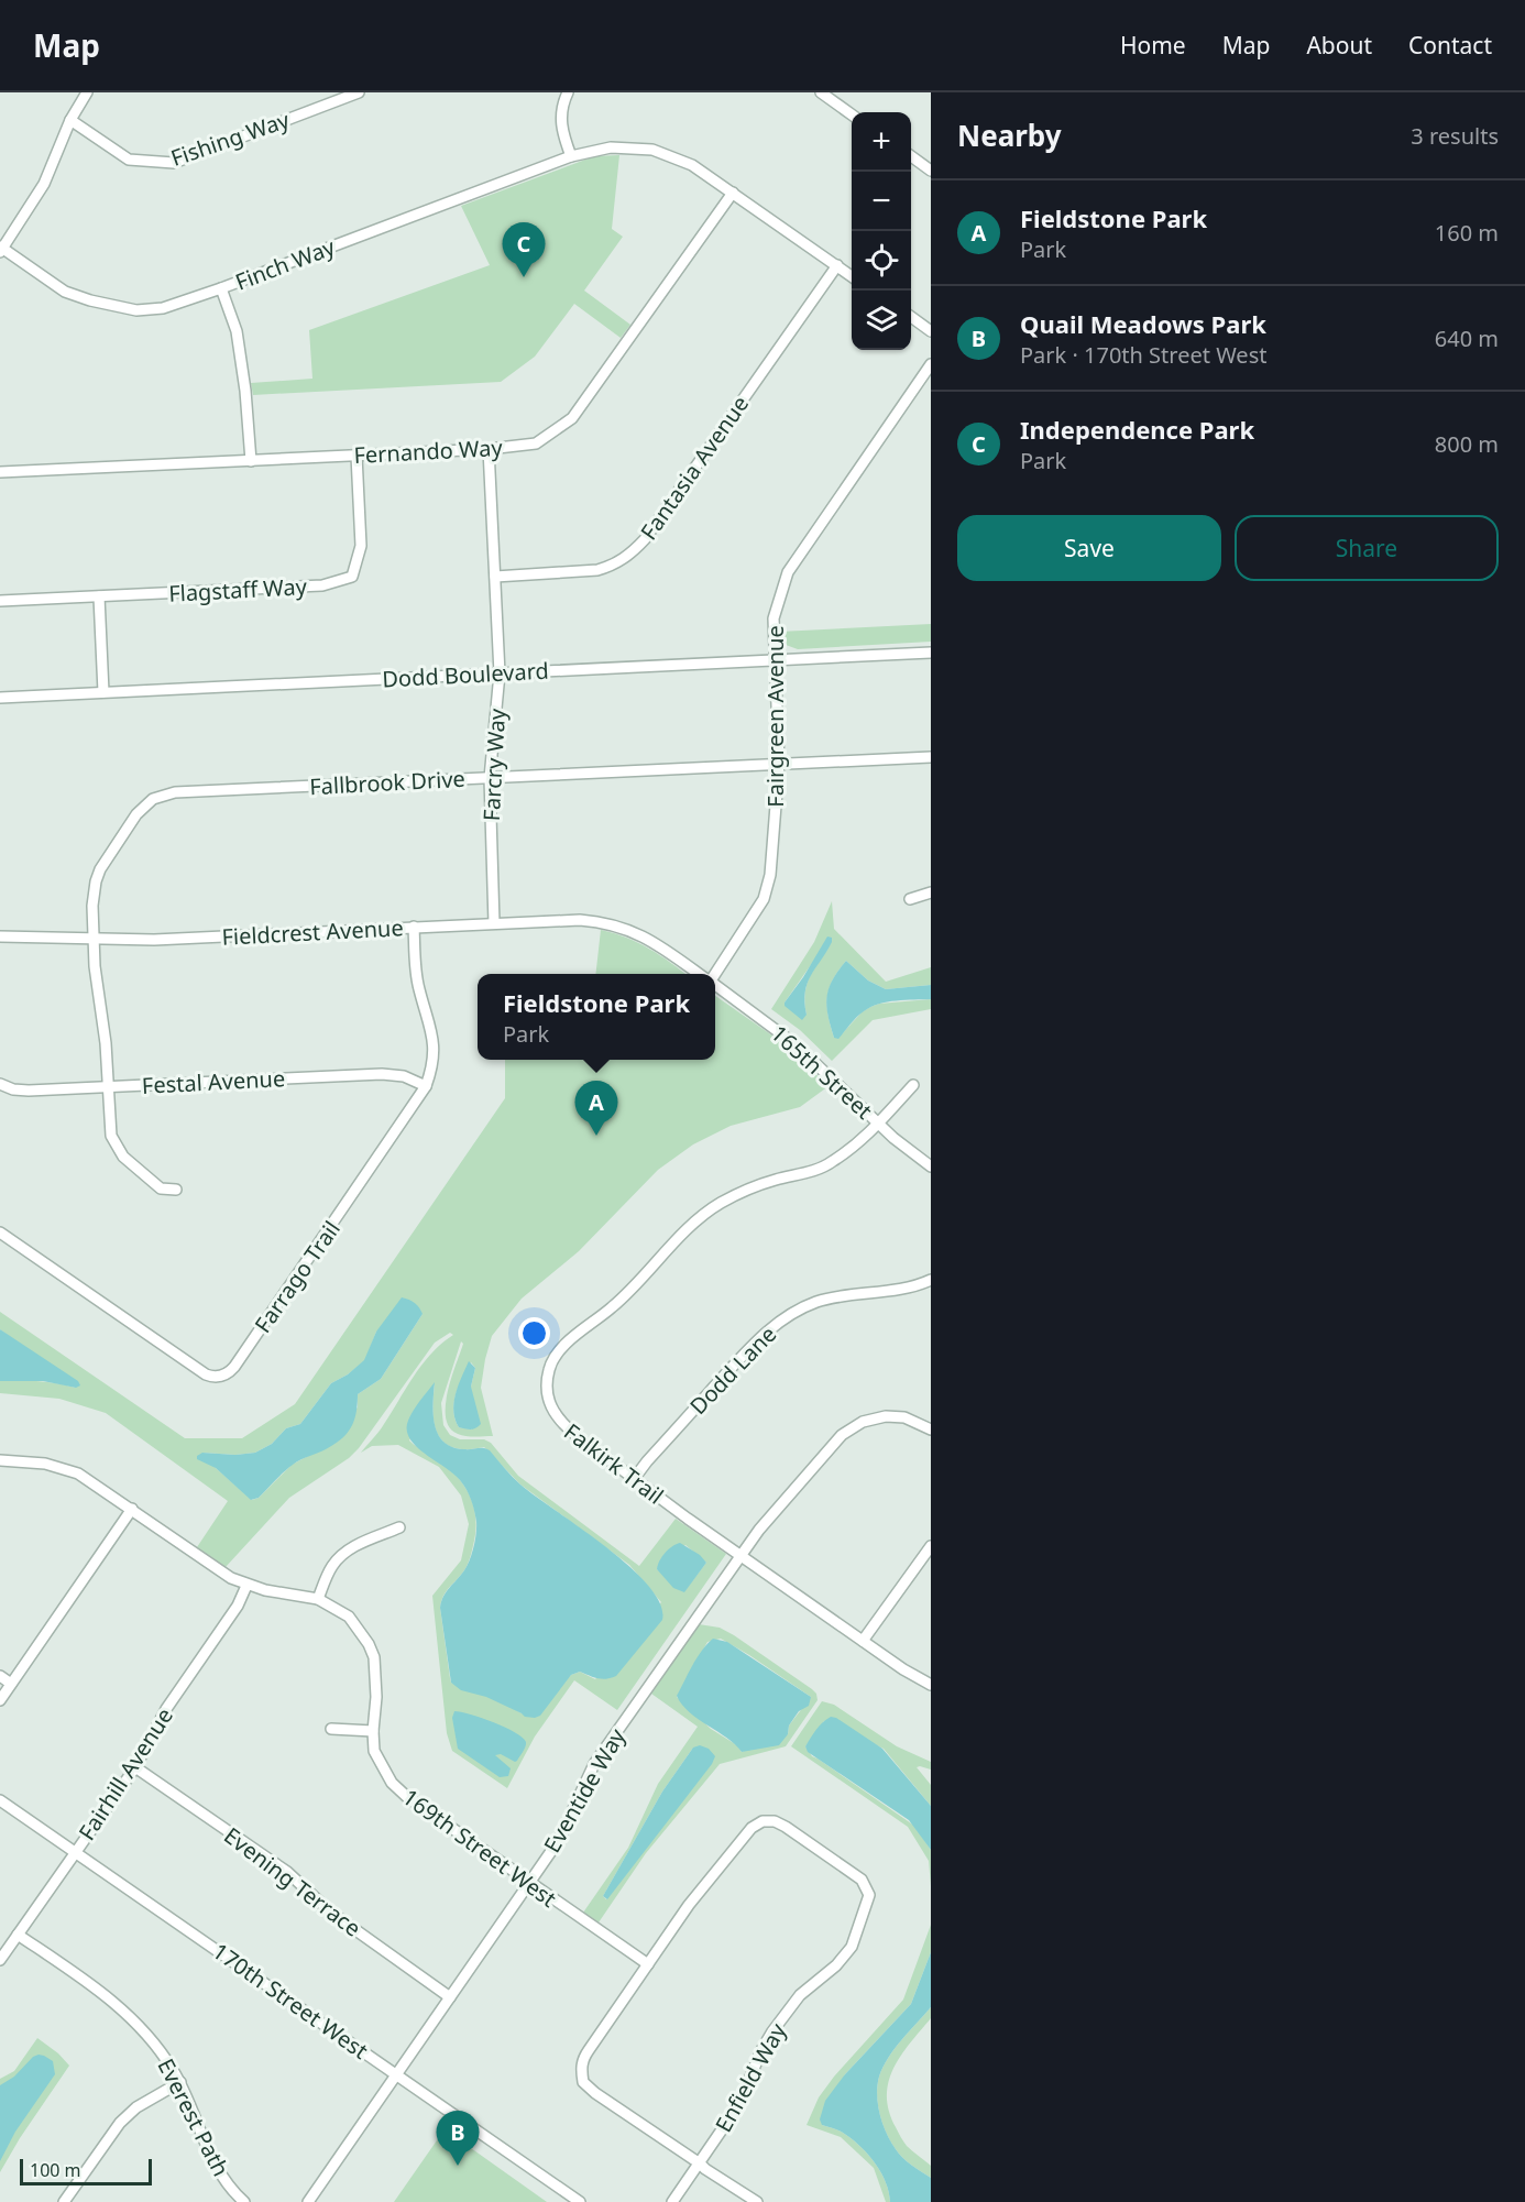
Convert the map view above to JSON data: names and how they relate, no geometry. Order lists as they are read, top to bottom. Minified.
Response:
{"streets":{"street":["Fishing Way","Finch Way","Fernando Way","Fantasia Avenue","Flagstaff Way","Dodd Boulevard","Fairgreen Avenue","Farcry Way","Fallbrook Drive","Fieldcrest Avenue","165th Street","Festal Avenue","Farrago Trail","Dodd Lane","Falkirk Trail","Fairhill Avenue","Eventide Way","169th Street West","Evening Terrace","170th Street West","Enfield Way","Everest Path"]},"crossings":[["Finch Way","Fernando Way"],["Finch Way","Fantasia Avenue"],["Fernando Way","Farcry Way"],["Fantasia Avenue","Farcry Way"],["Dodd Boulevard","Fairgreen Avenue"],["Dodd Boulevard","Farcry Way"],["Fairgreen Avenue","Fallbrook Drive"],["Farcry Way","Fallbrook Drive"],["Farcry Way","Fieldcrest Avenue"],["Fallbrook Drive","Fieldcrest Avenue"],["Fallbrook Drive","Festal Avenue"],["Fieldcrest Avenue","165th Street"],["Fieldcrest Avenue","Farrago Trail"],["165th Street","Falkirk Trail"],["Festal Avenue","Farrago Trail"],["Dodd Lane","Falkirk Trail"],["Falkirk Trail","Eventide Way"],["Fairhill Avenue","169th Street West"],["Fairhill Avenue","Evening Terrace"],["Fairhill Avenue","170th Street West"],["Fairhill Avenue","Everest Path"],["Eventide Way","169th Street West"],["Eventide Way","Evening Terrace"],["Eventide Way","170th Street West"],["169th Street West","Enfield Way"]],"scale_bar":"100 m","page":{"header":"Map","nav":["Home","Map","About","Contact"],"heading":["Nearby","3 results"],"map_buttons":["+","−"],"list":[{"mark":"A","name":"Fieldstone Park","note":"Park","value":"160 m"},{"mark":"B","name":"Quail Meadows Park","note":"Park · 170th Street West","value":"640 m"},{"mark":"C","name":"Independence Park","note":"Park","value":"800 m"}],"pins":["C","A","B"],"buttons":["Save","Share"],"popup":["Fieldstone Park","Park"],"scale":"100 m"}}
